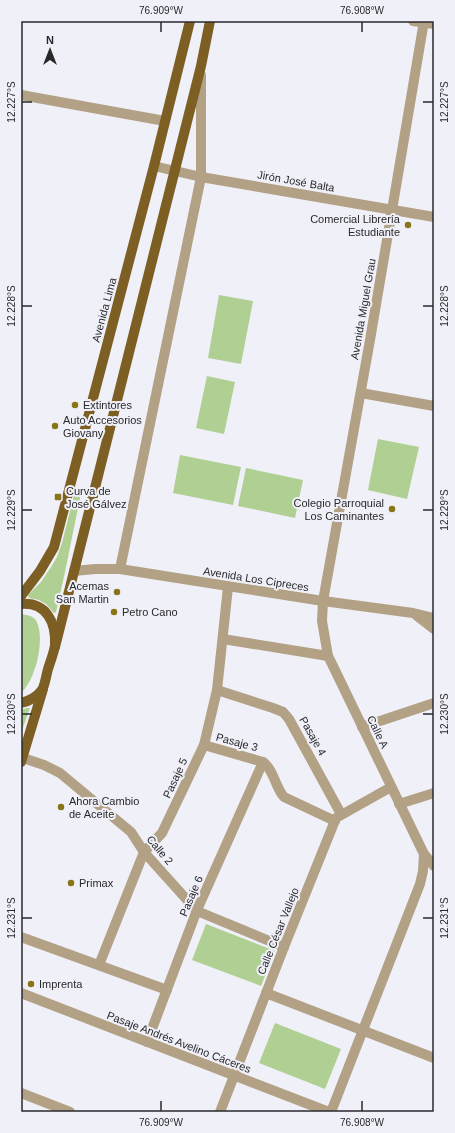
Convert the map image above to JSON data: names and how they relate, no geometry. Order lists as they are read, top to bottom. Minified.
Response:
{"streets":{"main road":["Avenida Lima"],"street":["Jirón José Balta","Avenida Miguel Grau","Avenida Los Cipreces","Calle A","Pasaje 4","Pasaje 3","Pasaje 5","Calle 2","Pasaje 6","Calle César Vallejo","Pasaje Andrés Avelino Cáceres"]},"crossings":[["Jirón José Balta","Avenida Miguel Grau"],["Jirón José Balta","Avenida Lima"],["Avenida Miguel Grau","Avenida Los Cipreces"],["Avenida Miguel Grau","Calle A"],["Avenida Los Cipreces","Calle A"],["Avenida Los Cipreces","Pasaje 5"],["Pasaje 4","Pasaje 3"],["Pasaje 4","Pasaje 5"],["Pasaje 4","Calle César Vallejo"],["Pasaje 3","Pasaje 5"],["Pasaje 3","Pasaje 6"],["Pasaje 3","Calle César Vallejo"],["Pasaje 5","Calle 2"],["Calle 2","Pasaje 6"],["Calle 2","Calle César Vallejo"],["Pasaje 6","Pasaje Andrés Avelino Cáceres"],["Calle César Vallejo","Pasaje Andrés Avelino Cáceres"]],"places":{"other":["Comercial Librería Estudiante","Extintores","Auto Accesorios Giovany","Colegio Parroquial Los Caminantes","Acemas San Martin","Petro Cano","Ahora Cambio de Aceite","Primax","Imprenta"],"transit":["Curva de José Gálvez"]},"north":"top","coordinates":["76.909°W","76.908°W","12.227°S","12.228°S","12.229°S","12.230°S","12.231°S"]}
